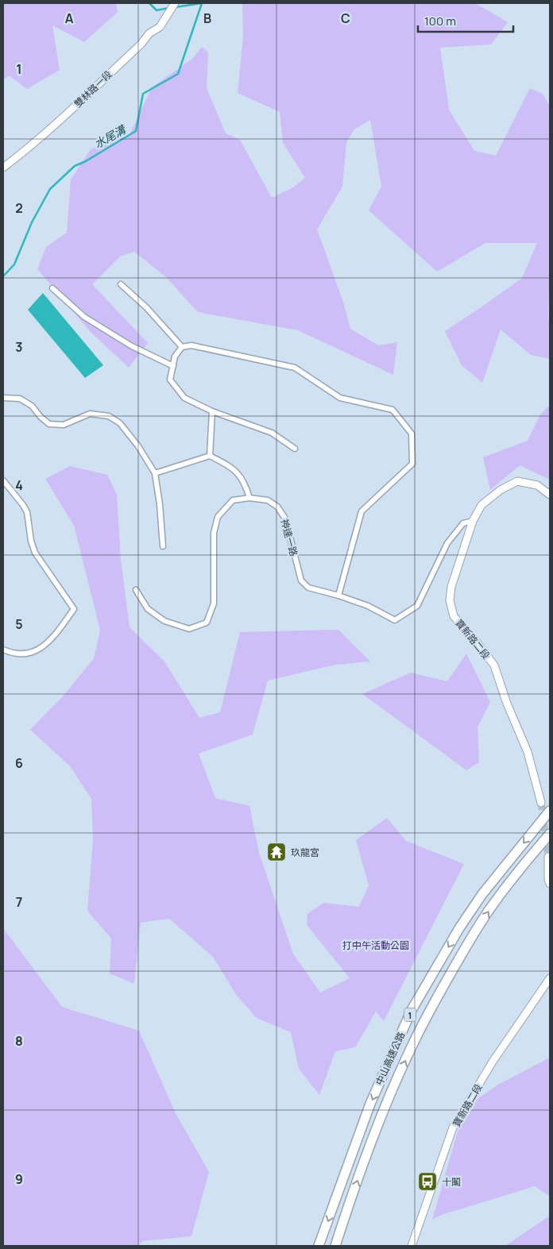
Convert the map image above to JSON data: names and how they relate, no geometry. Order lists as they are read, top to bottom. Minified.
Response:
{"streets":{"highway":["1","中山高速公路"],"street":["雙林路一段","神達一路","寶新路二段"]},"crossings":[["神達一路","寶新路二段"]],"water":["水尾溝"],"parks":["打中午活動公園"],"places":{"temple":["玖龍宮"],"bus stop":["十鬮"]},"scale_bar":"100 m","grid":{"columns":["A","B","C"],"rows":["1","2","3","4","5","6","7","8","9"]}}
